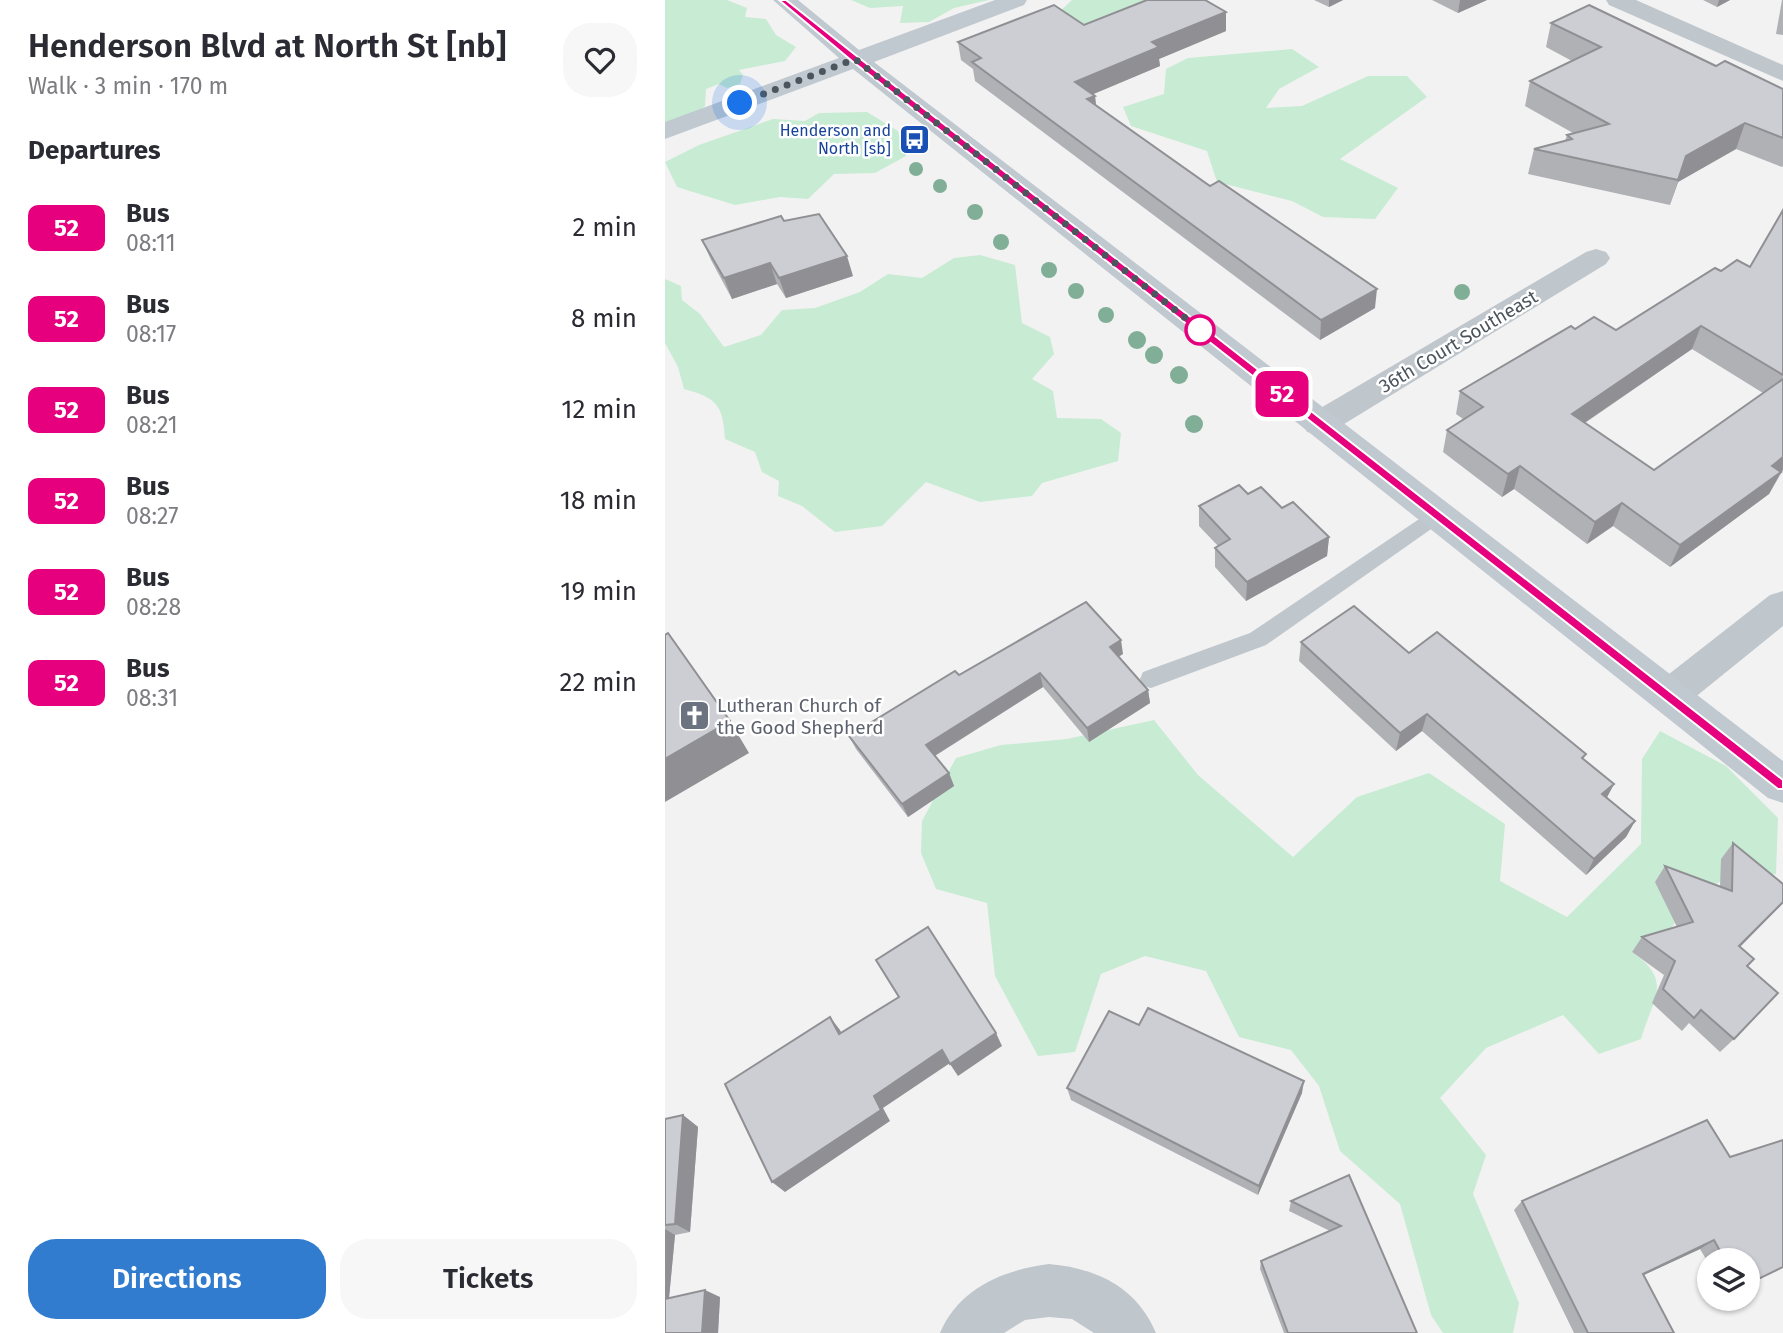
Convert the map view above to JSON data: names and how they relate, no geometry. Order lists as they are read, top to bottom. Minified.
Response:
{"streets":{"street":["36th Court Southeast"]},"places":{"bus stop":["Henderson and North [sb]"],"church":["Lutheran Church of the Good Shepherd"]},"lines":["bus line 52"],"page":{"heading":[["Henderson Blvd at North St [nb]","Walk · 3 min · 170 m"],"Departures"],"on_map":"52","list":[{"mark":"52","name":"Bus","note":"08:11","value":"2 min"},{"mark":"52","name":"Bus","note":"08:17","value":"8 min"},{"mark":"52","name":"Bus","note":"08:21","value":"12 min"},{"mark":"52","name":"Bus","note":"08:27","value":"18 min"},{"mark":"52","name":"Bus","note":"08:28","value":"19 min"},{"mark":"52","name":"Bus","note":"08:31","value":"22 min"}],"buttons":["Directions","Tickets"]}}
